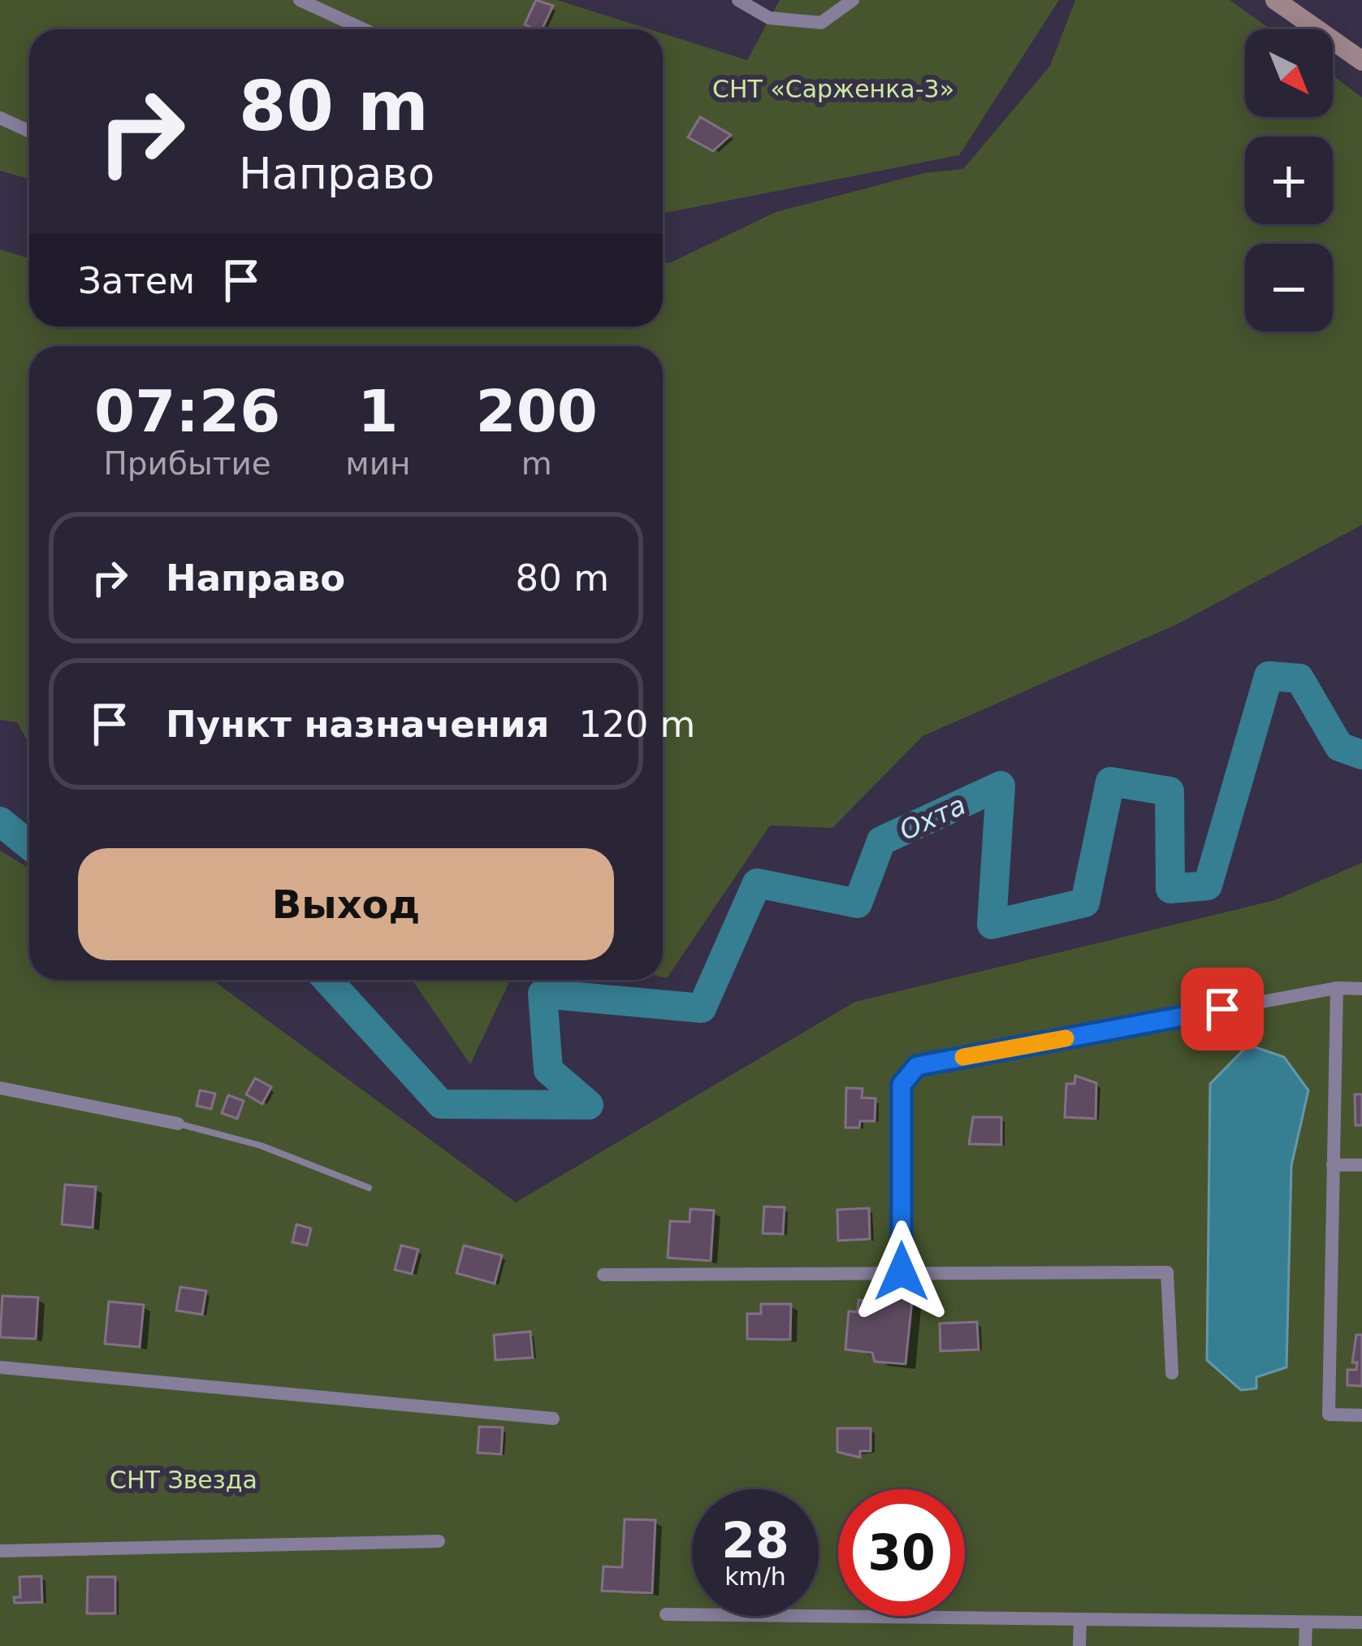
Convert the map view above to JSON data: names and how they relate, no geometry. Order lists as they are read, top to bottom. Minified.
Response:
{"water":["Охта"],"parks":["СНТ «Сарженка-3»","СНТ Звезда"],"north":"bottom right","page":{"map_buttons":["+","−"],"turn":["80 m","Направо"],"then":"Затем","eta":["07:26","Прибытие","1","мин","200","m"],"list":[{"name":"Направо","value":"80 m"},{"name":"Пункт назначения","value":"120 m"}],"buttons":"Выход","speed":"28 km/h","limit":"30"}}
